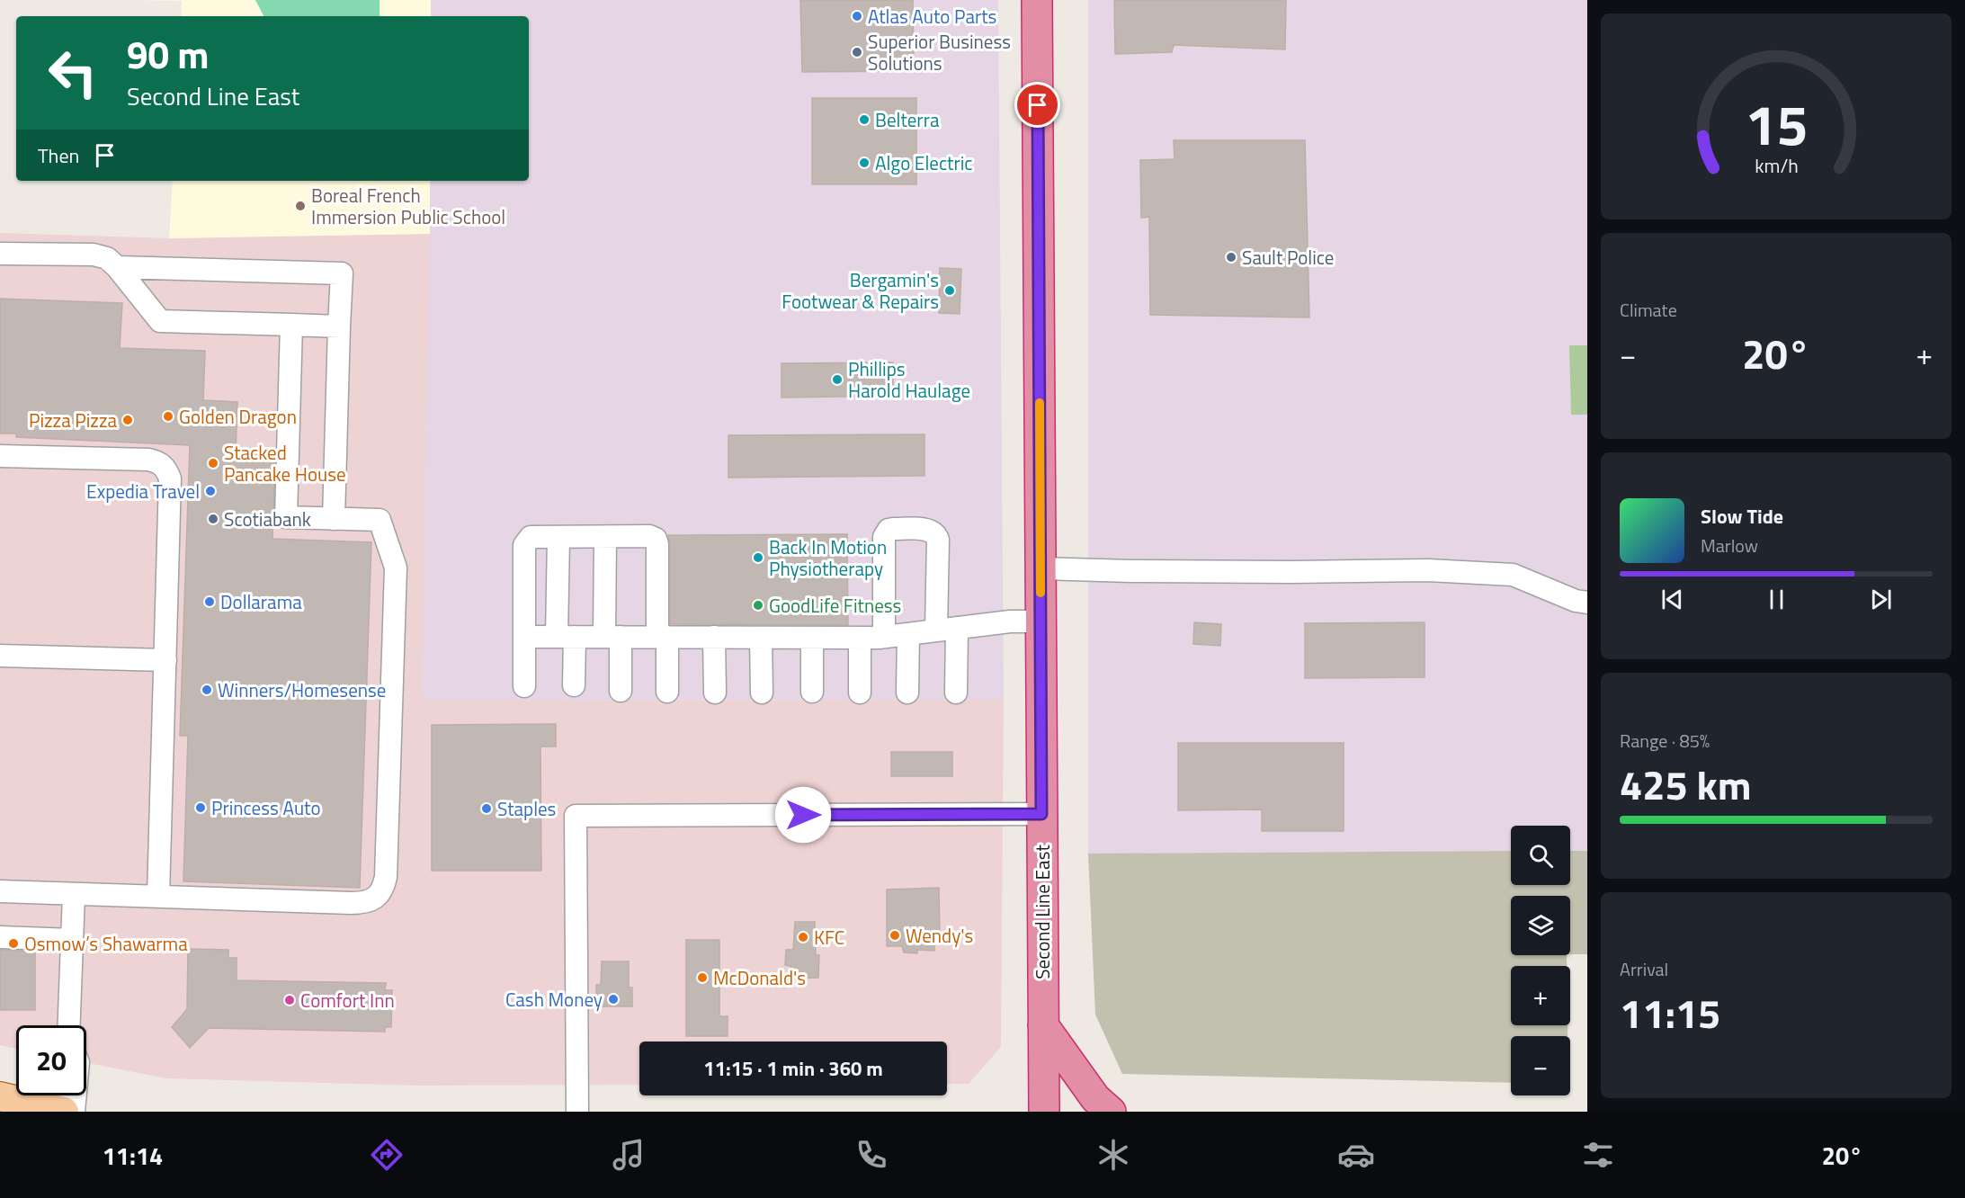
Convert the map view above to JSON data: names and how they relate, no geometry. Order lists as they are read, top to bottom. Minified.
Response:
{"streets":{"highway":["Second Line East"]},"places":["Atlas Auto Parts","Superior Business Solutions","Belterra","Algo Electric","Boreal French Immersion Public School","Sault Police","Bergamin's Footwear & Repairs","Phillips Harold Haulage","Golden Dragon","Pizza Pizza","Stacked Pancake House","Expedia Travel","Scotiabank","Back In Motion Physiotherapy","Dollarama","GoodLife Fitness","Winners/Homesense","Princess Auto","Staples","Wendy's","KFC","Osmow’s Shawarma","McDonald's","Cash Money","Comfort Inn"],"page":{"turn":["90 m","Second Line East"],"then":"Then","tile":["Climate",["Range · 85%","425 km"],["Arrival","11:15"]],"heat":["−","20°","+"],"song":["Slow Tide","Marlow"],"map_buttons":["+","−"],"limit":"20","trip":"11:15 · 1 min · 360 m","tabs":["11:14","20°"],"gauge":["15","km/h"]}}
